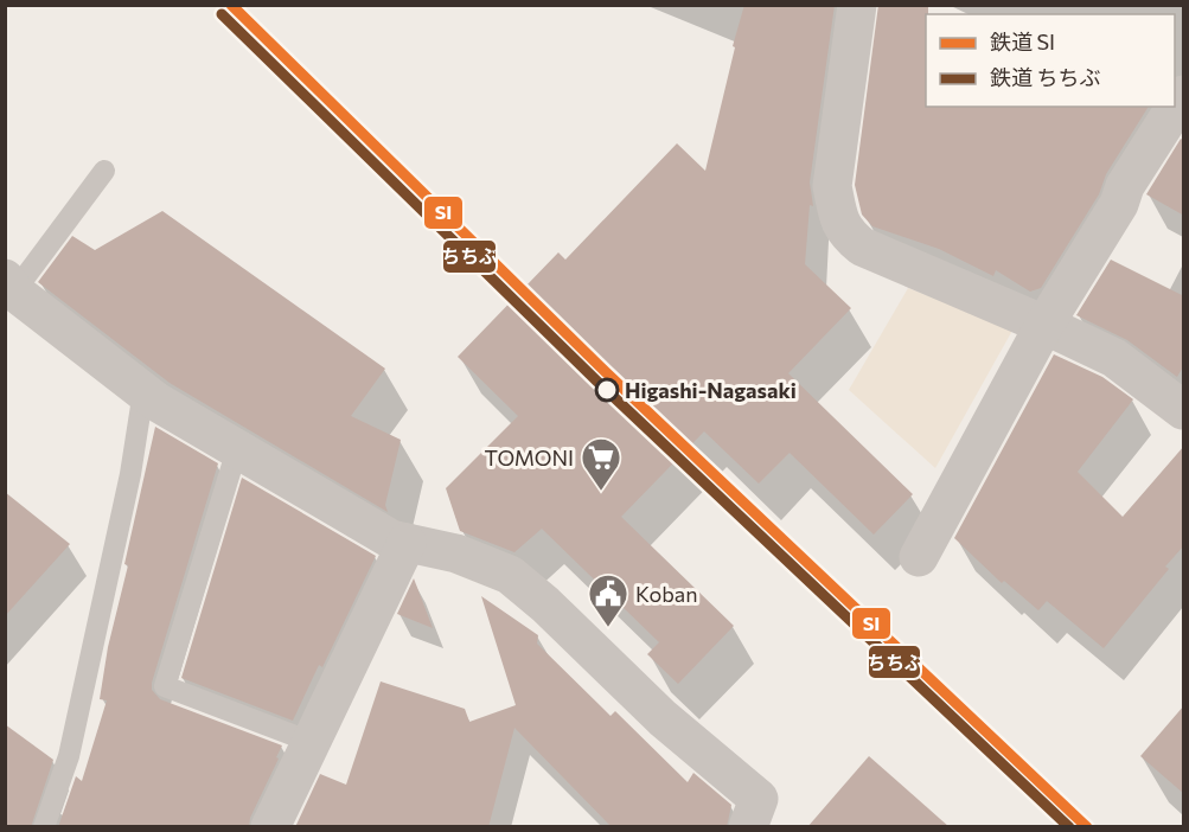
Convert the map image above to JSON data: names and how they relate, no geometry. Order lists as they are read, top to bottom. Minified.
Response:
{"places":{"other":["Higashi-Nagasaki"],"supermarket":["TOMONI"],"public building":["Koban"]},"lines":["rail line SI","rail line ちちぶ"],"legend":["鉄道 SI","鉄道 ちちぶ"]}
